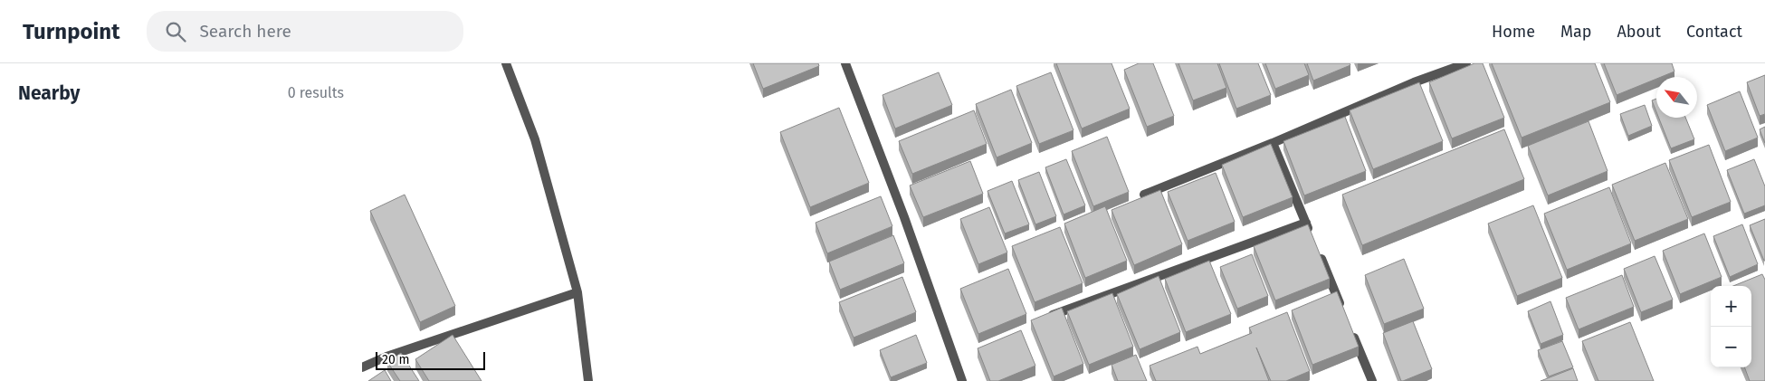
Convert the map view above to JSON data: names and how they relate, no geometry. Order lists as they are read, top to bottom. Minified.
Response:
{"scale_bar":"20 m","north":"top left","page":{"header":"Turnpoint","search":"Search here","nav":["Home","Map","About","Contact"],"heading":["Nearby","0 results"],"map_buttons":["+","−"],"scale":"20 m"}}
